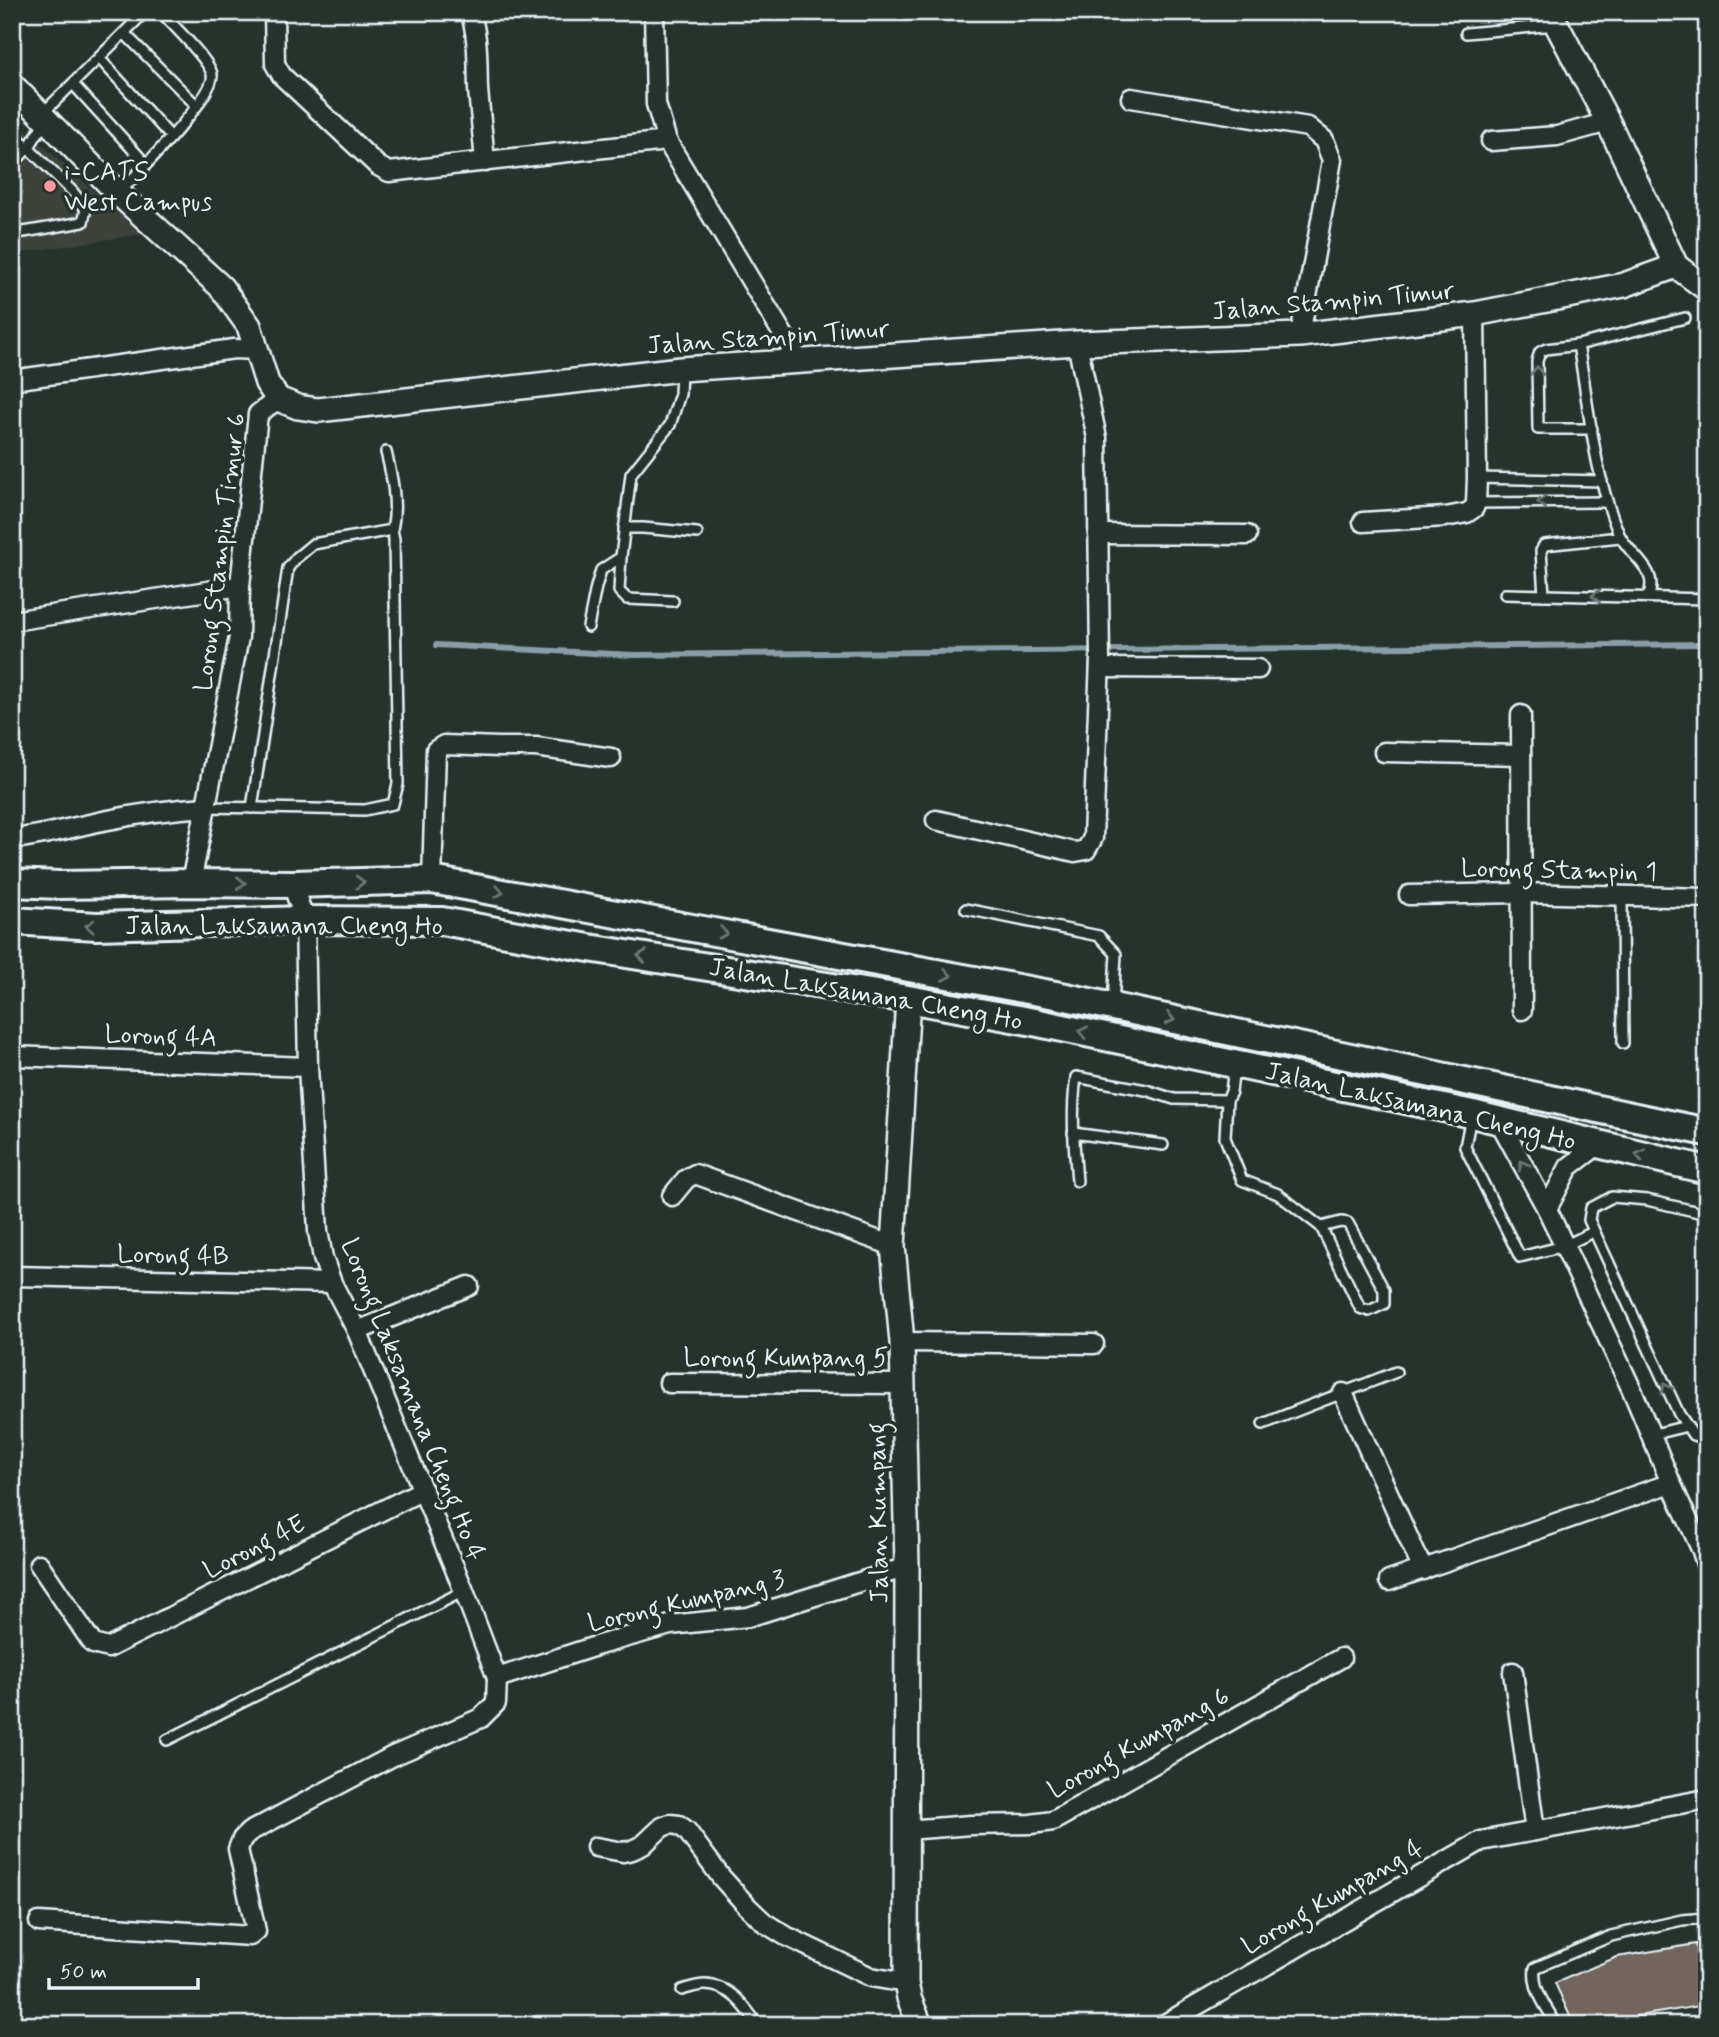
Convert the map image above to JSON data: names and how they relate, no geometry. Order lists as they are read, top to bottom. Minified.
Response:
{"streets":{"main road":["Jalan Laksamana Cheng Ho"],"street":["Jalan Stampin Timur","Lorong Stampin Timur 6","Lorong Stampin 1","Lorong 4A","Lorong 4B","Lorong Kumpang 5","Lorong Laksamana Cheng Ho 4","Jalan Kumpang","Lorong 4E","Lorong Kumpang 3","Lorong Kumpang 6","Lorong Kumpang 4"]},"crossings":[["Jalan Stampin Timur","Lorong Stampin Timur 6"],["Lorong Stampin Timur 6","Jalan Laksamana Cheng Ho"],["Jalan Laksamana Cheng Ho","Lorong Laksamana Cheng Ho 4"],["Jalan Laksamana Cheng Ho","Jalan Kumpang"],["Lorong 4A","Lorong Laksamana Cheng Ho 4"],["Lorong 4B","Lorong Laksamana Cheng Ho 4"],["Lorong Kumpang 5","Jalan Kumpang"],["Lorong Laksamana Cheng Ho 4","Lorong 4E"],["Lorong Laksamana Cheng Ho 4","Lorong Kumpang 3"],["Jalan Kumpang","Lorong Kumpang 3"],["Jalan Kumpang","Lorong Kumpang 6"]],"places":["i-CATS West Campus"],"scale_bar":"50 m"}
